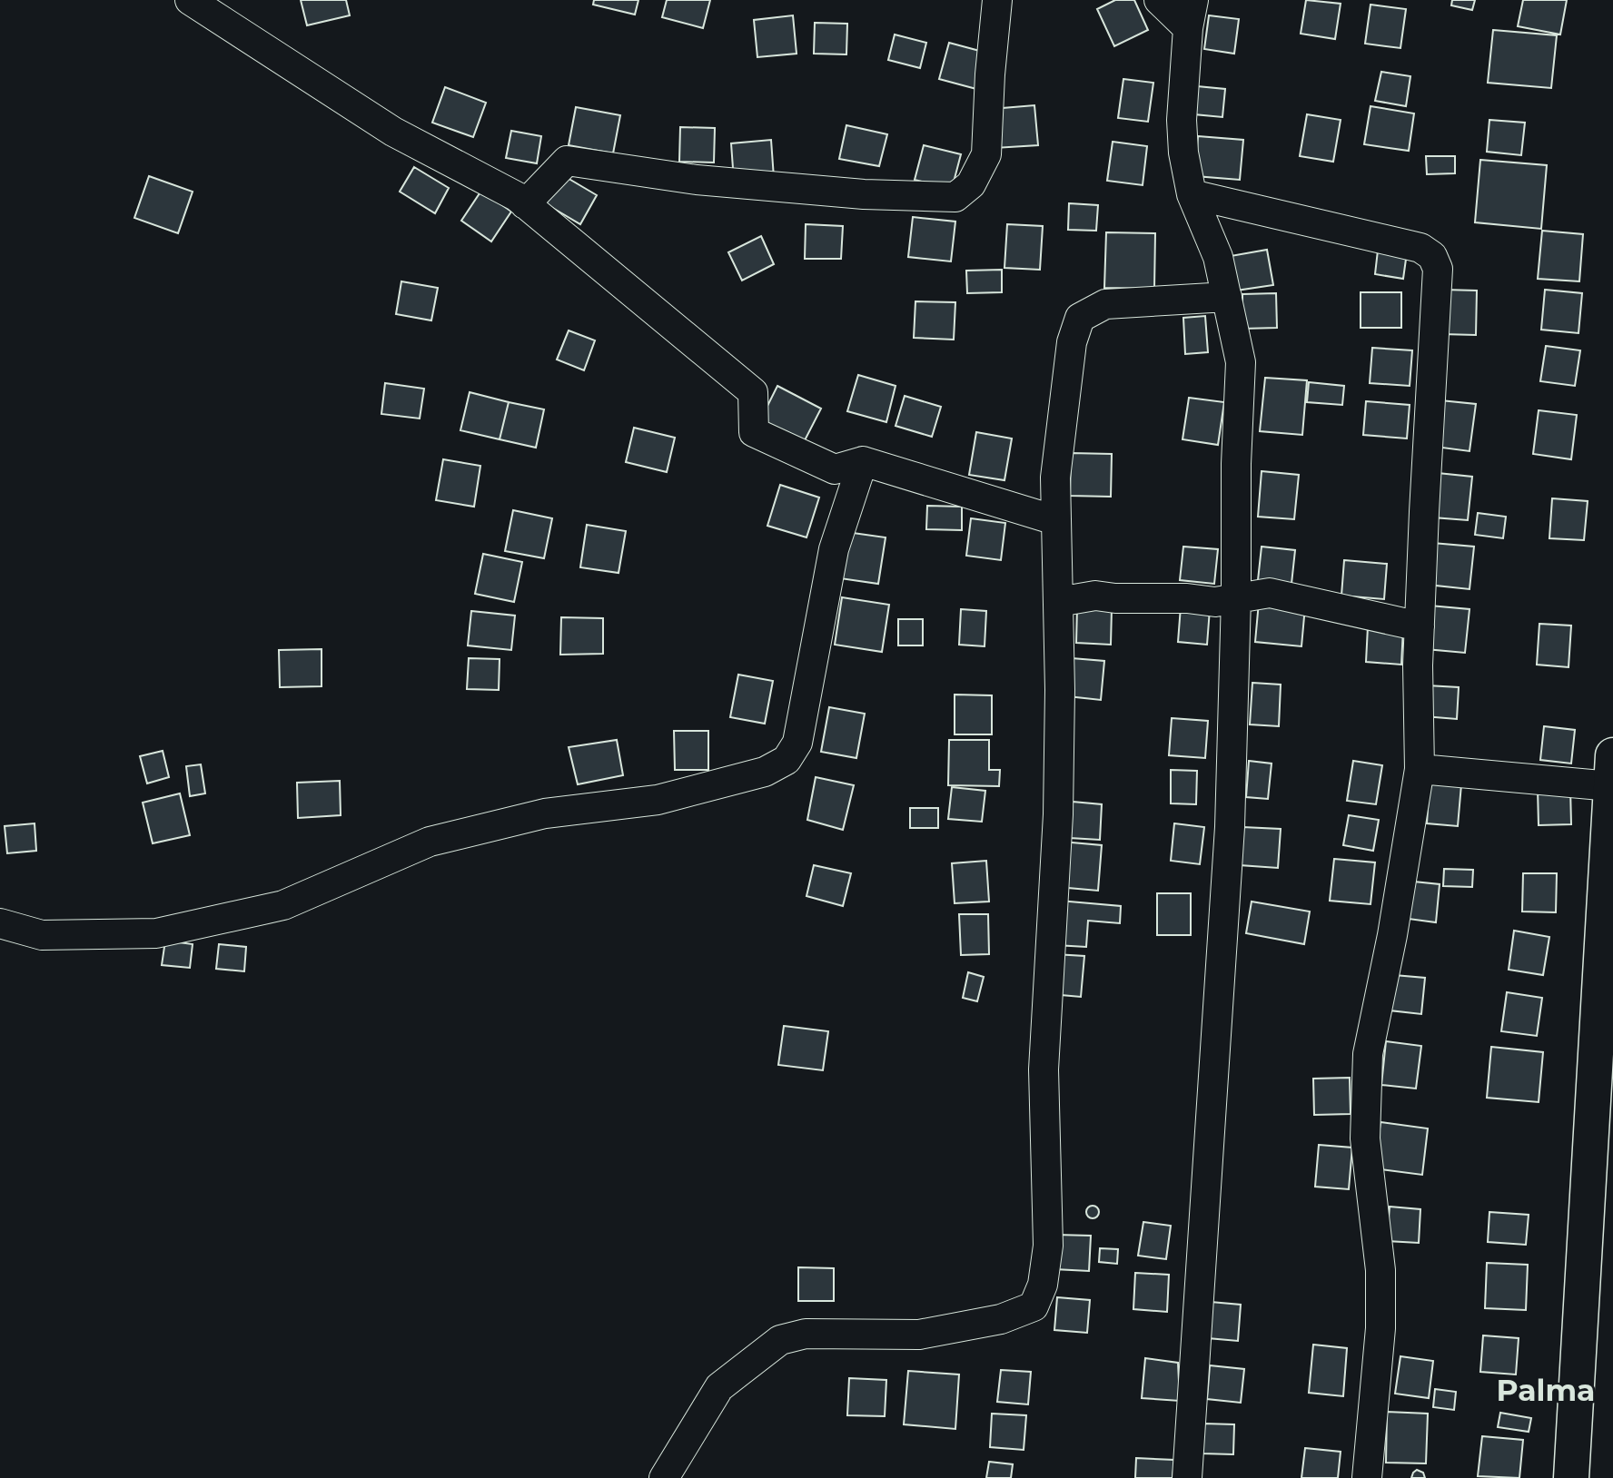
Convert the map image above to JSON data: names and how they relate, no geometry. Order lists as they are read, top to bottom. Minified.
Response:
{"districts":["Palma"]}
